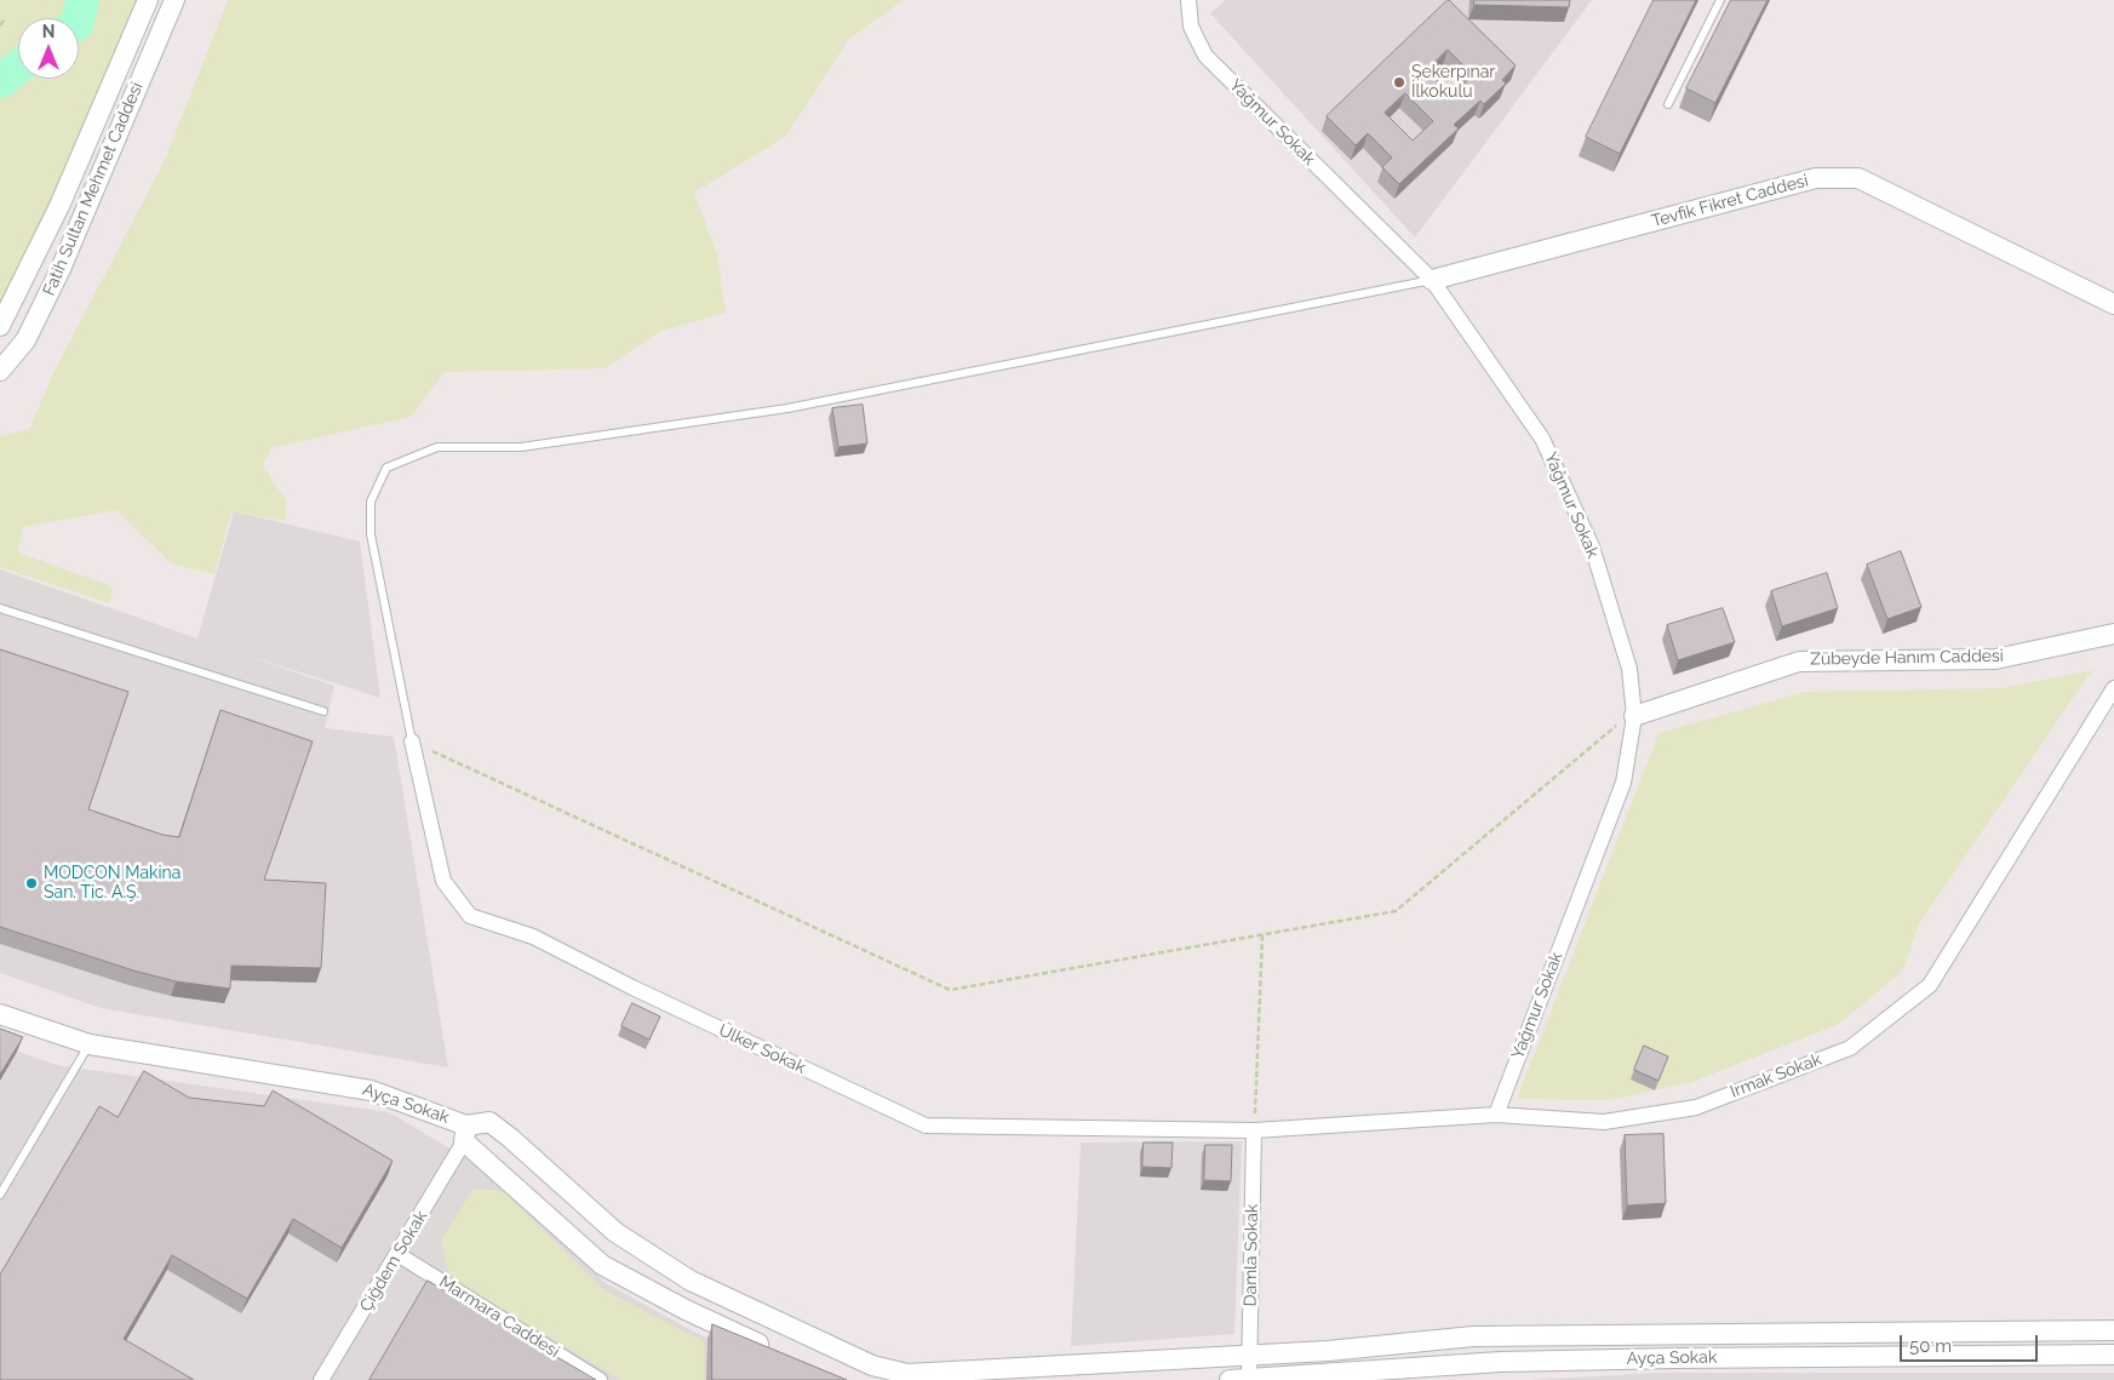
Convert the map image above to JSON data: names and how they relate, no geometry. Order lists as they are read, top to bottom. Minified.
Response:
{"streets":{"street":["Yağmur Sokak","Fatih Sultan Mehmet Caddesi","Tevfik Fikret Caddesi","Zübeyde Hanım Caddesi","Ülker Sokak","Irmak Sokak","Ayça Sokak","Damla Sokak","Çiğdem Sokak","Marmara Caddesi"]},"crossings":[["Yağmur Sokak","Tevfik Fikret Caddesi"],["Yağmur Sokak","Zübeyde Hanım Caddesi"],["Yağmur Sokak","Irmak Sokak"],["Ülker Sokak","Irmak Sokak"],["Ülker Sokak","Damla Sokak"],["Irmak Sokak","Damla Sokak"],["Ayça Sokak","Damla Sokak"],["Ayça Sokak","Çiğdem Sokak"],["Çiğdem Sokak","Marmara Caddesi"]],"places":["Şekerpınar İlkokulu","MODCON Makina San. Tic. A.Ş."],"scale_bar":"50 m","north":"top"}
